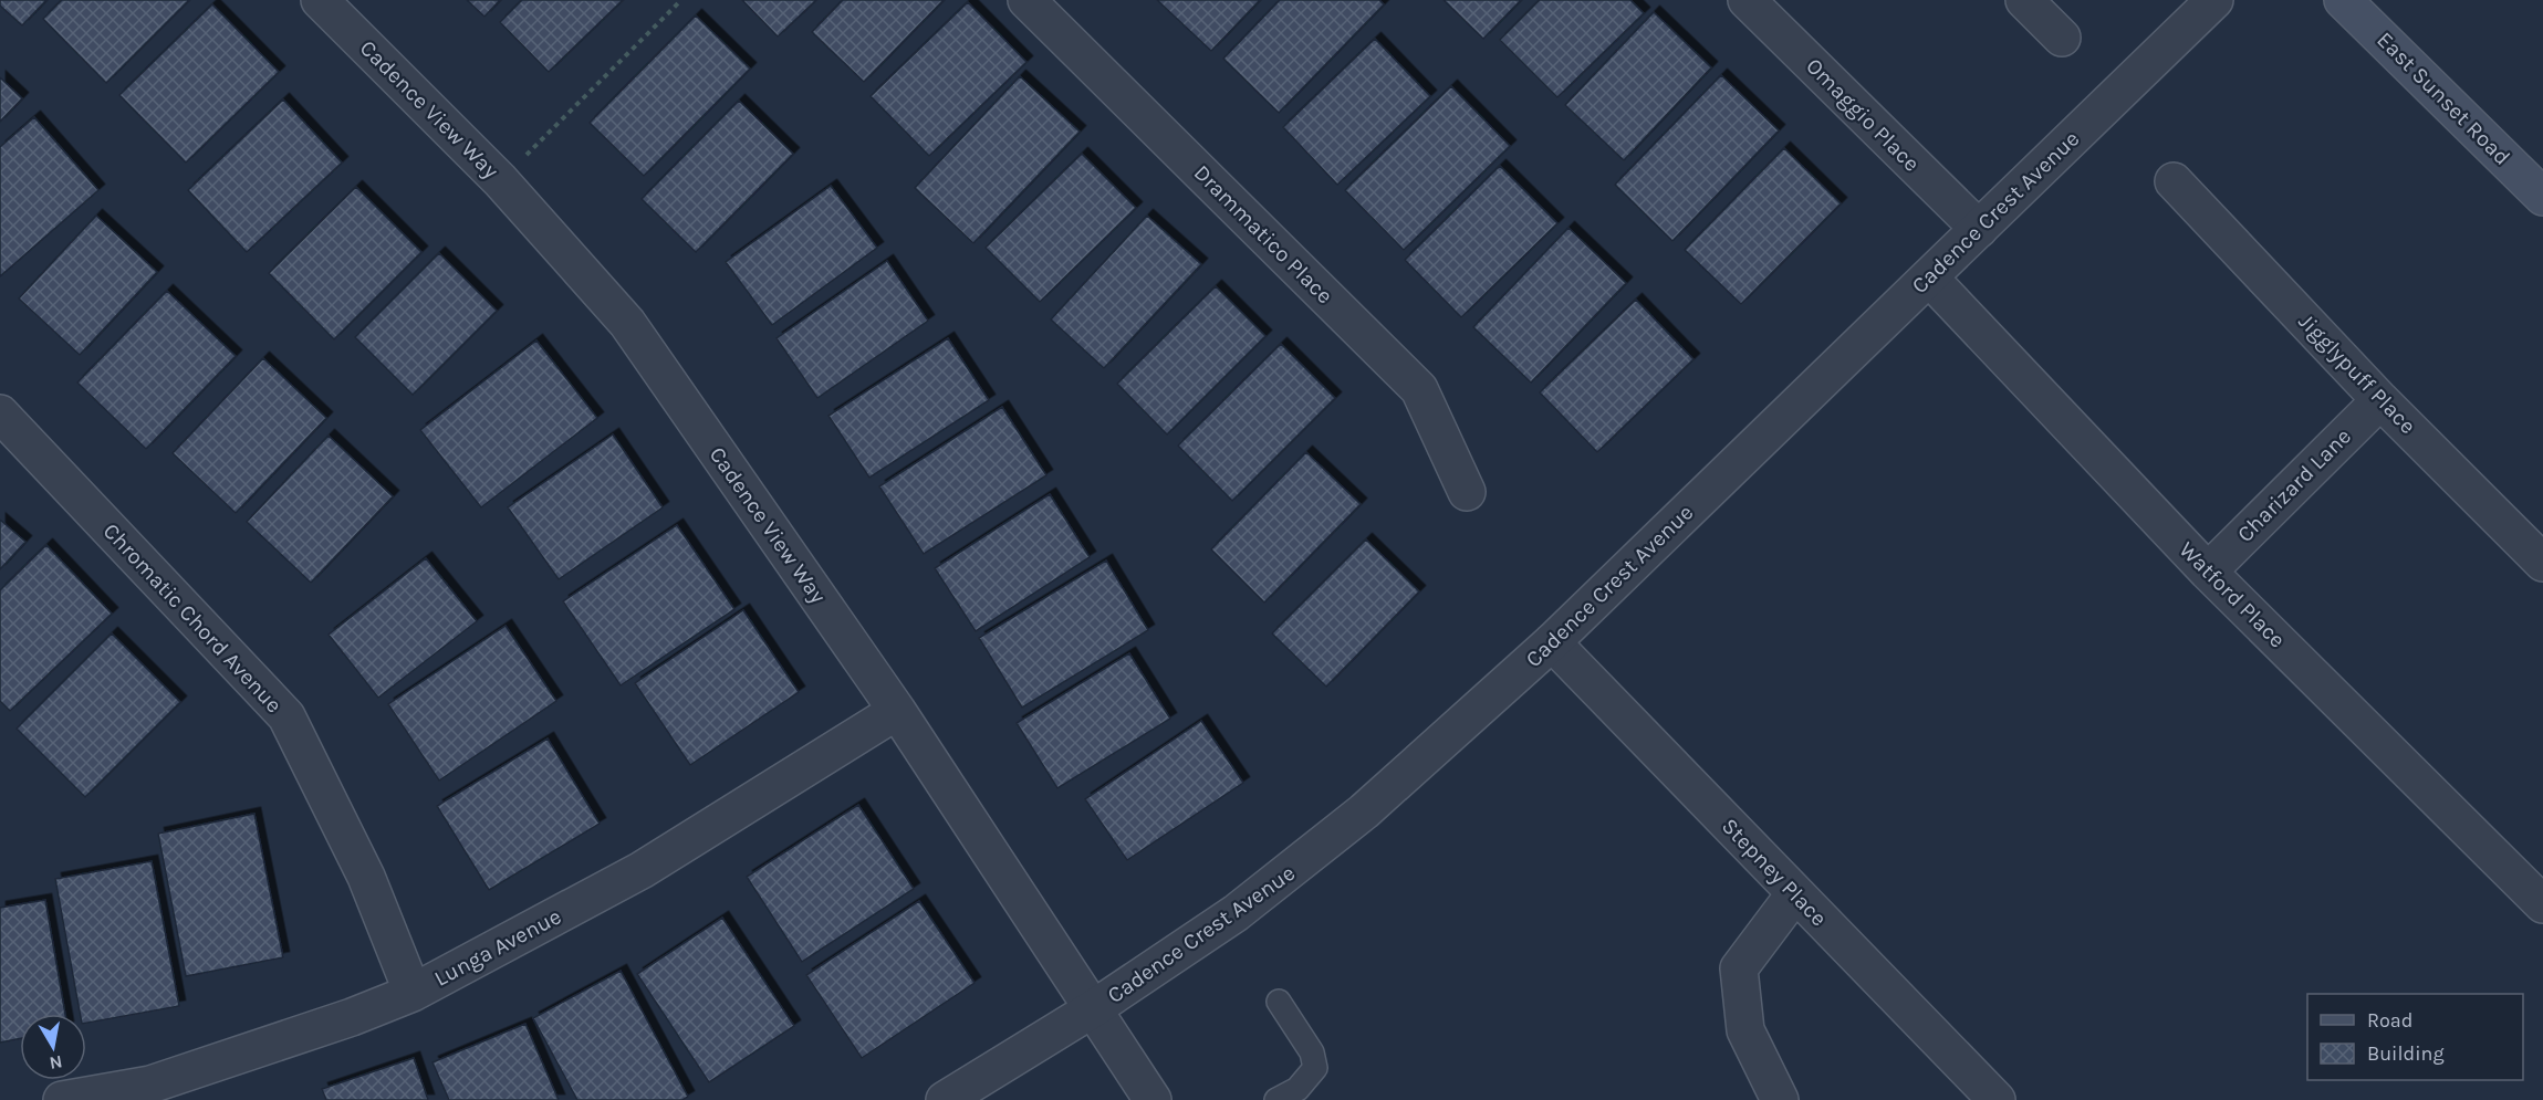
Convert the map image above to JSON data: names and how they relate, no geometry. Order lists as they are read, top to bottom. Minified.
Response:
{"streets":{"main road":["East Sunset Road"],"street":["Cadence View Way","Omaggio Place","Cadence Crest Avenue","Drammatico Place","Jigglypuff Place","Charizard Lane","Watford Place","Chromatic Chord Avenue","Stepney Place","Lunga Avenue"]},"crossings":[["Cadence View Way","Cadence Crest Avenue"],["Cadence View Way","Lunga Avenue"],["Omaggio Place","Cadence Crest Avenue"],["Cadence Crest Avenue","Watford Place"],["Cadence Crest Avenue","Stepney Place"],["Jigglypuff Place","Charizard Lane"],["Charizard Lane","Watford Place"],["Chromatic Chord Avenue","Lunga Avenue"]],"legend":["Road","Building"],"north":"bottom"}
